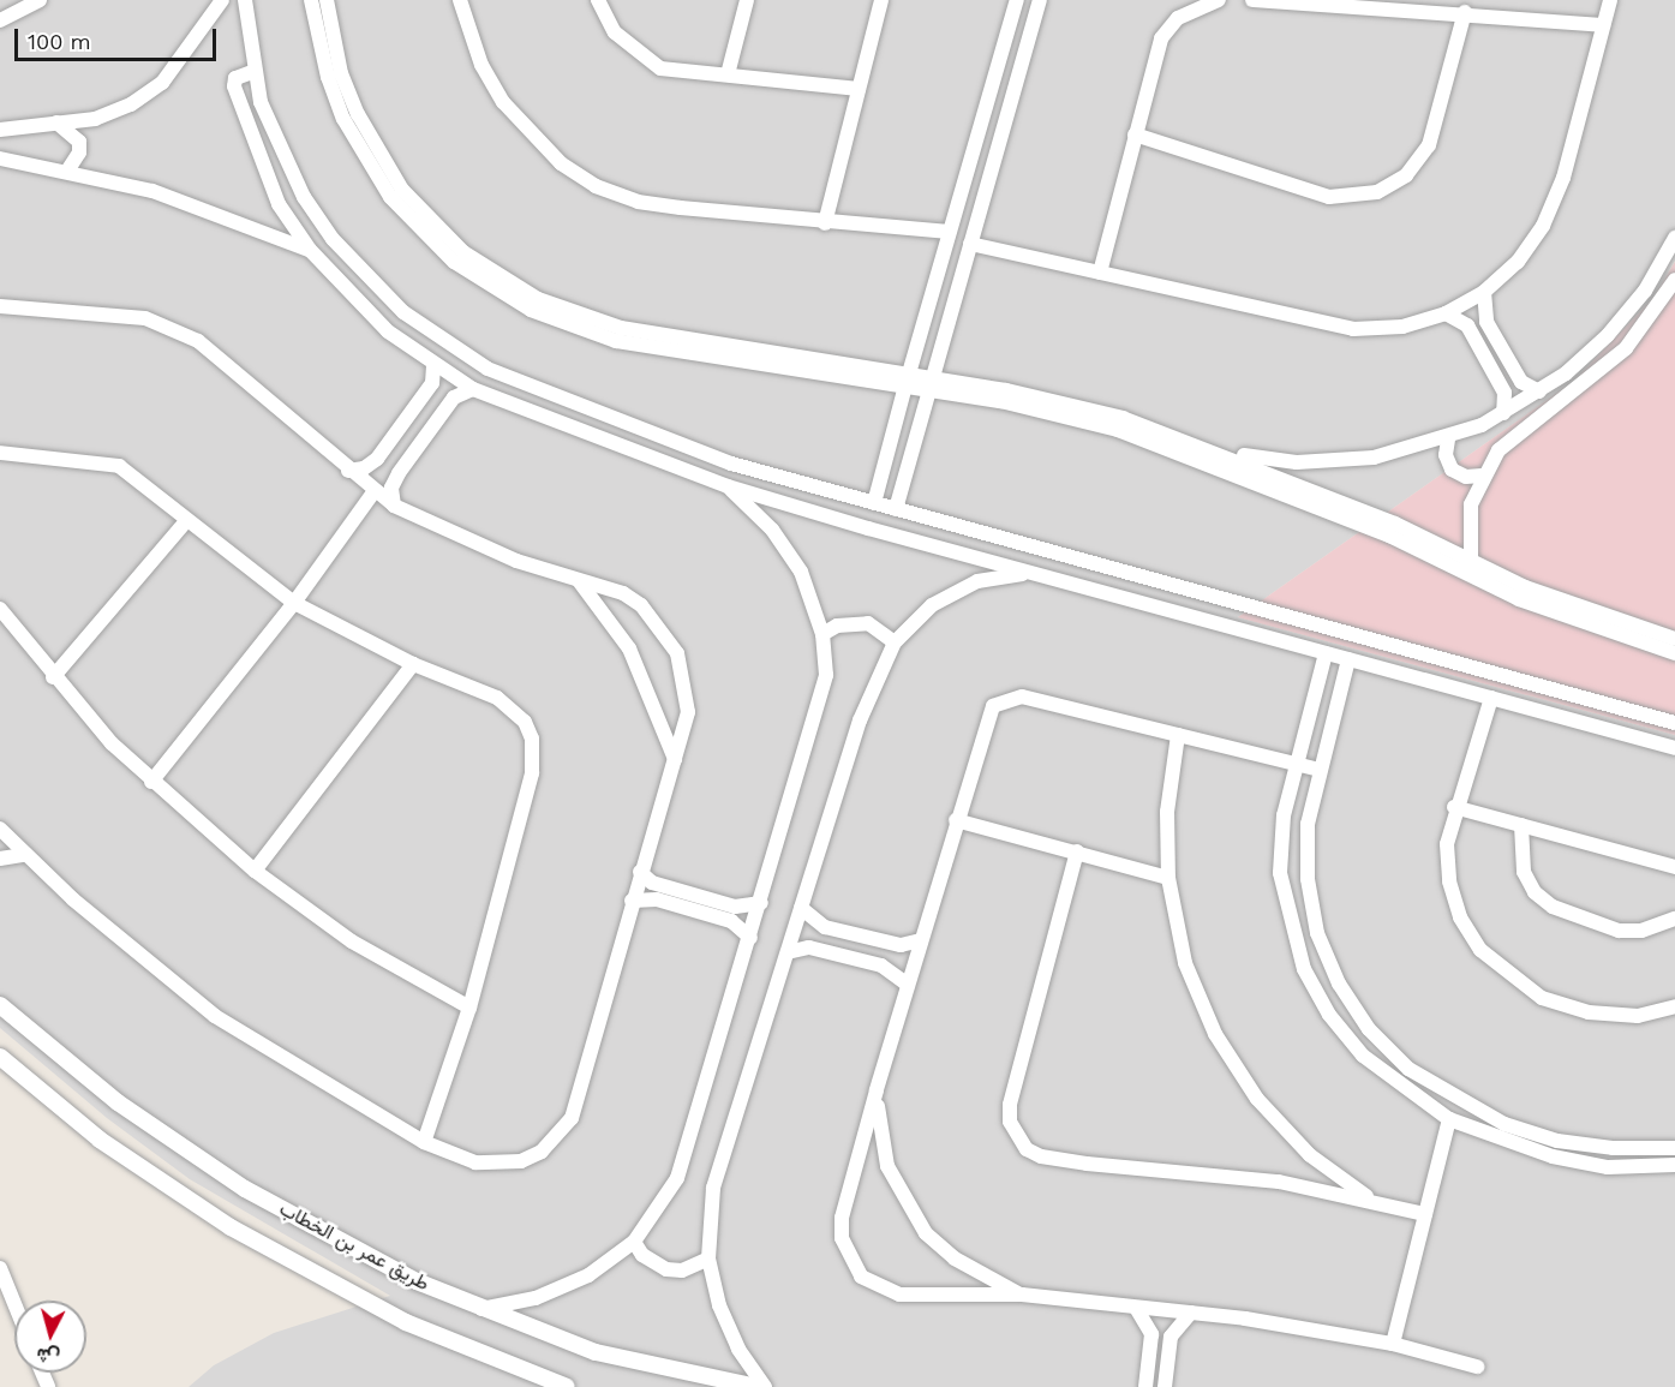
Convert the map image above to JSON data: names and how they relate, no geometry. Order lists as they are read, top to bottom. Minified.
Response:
{"streets":{"street":["طريق عمر بن الخطاب"]},"scale_bar":"100 m","north":"bottom"}
